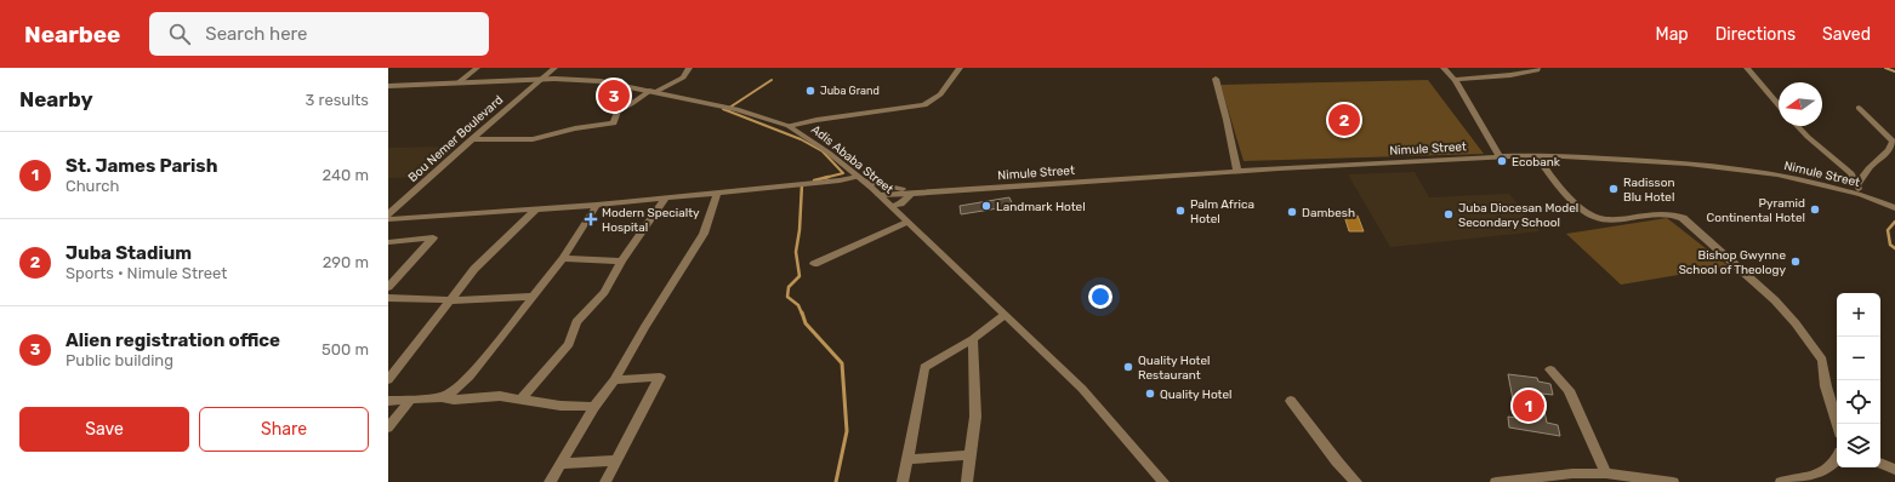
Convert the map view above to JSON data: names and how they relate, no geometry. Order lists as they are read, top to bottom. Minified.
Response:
{"streets":{"street":["Bou Nemer Boulevard","Nimule Street","Adis Ababa Street"]},"crossings":[["Bou Nemer Boulevard","Adis Ababa Street"],["Nimule Street","Adis Ababa Street"]],"places":{"other":["Juba Grand","Ecobank","Radisson Blu Hotel","Landmark Hotel","Pyramid Continental Hotel","Palm Africa Hotel","Dambesh","Juba Diocesan Model Secondary School","Bishop Gwynne School of Theology","Quality Hotel Restaurant","Quality Hotel"],"health":["Modern Specialty Hospital"]},"north":"left","page":{"header":"Nearbee","search":"Search here","nav":["Map","Directions","Saved"],"heading":["Nearby","3 results"],"pins":["3","2","1"],"list":[{"mark":"1","name":"St. James Parish","note":"Church","value":"240 m"},{"mark":"2","name":"Juba Stadium","note":"Sports · Nimule Street","value":"290 m"},{"mark":"3","name":"Alien registration office","note":"Public building","value":"500 m"}],"map_buttons":["+","−"],"buttons":["Save","Share"]}}
